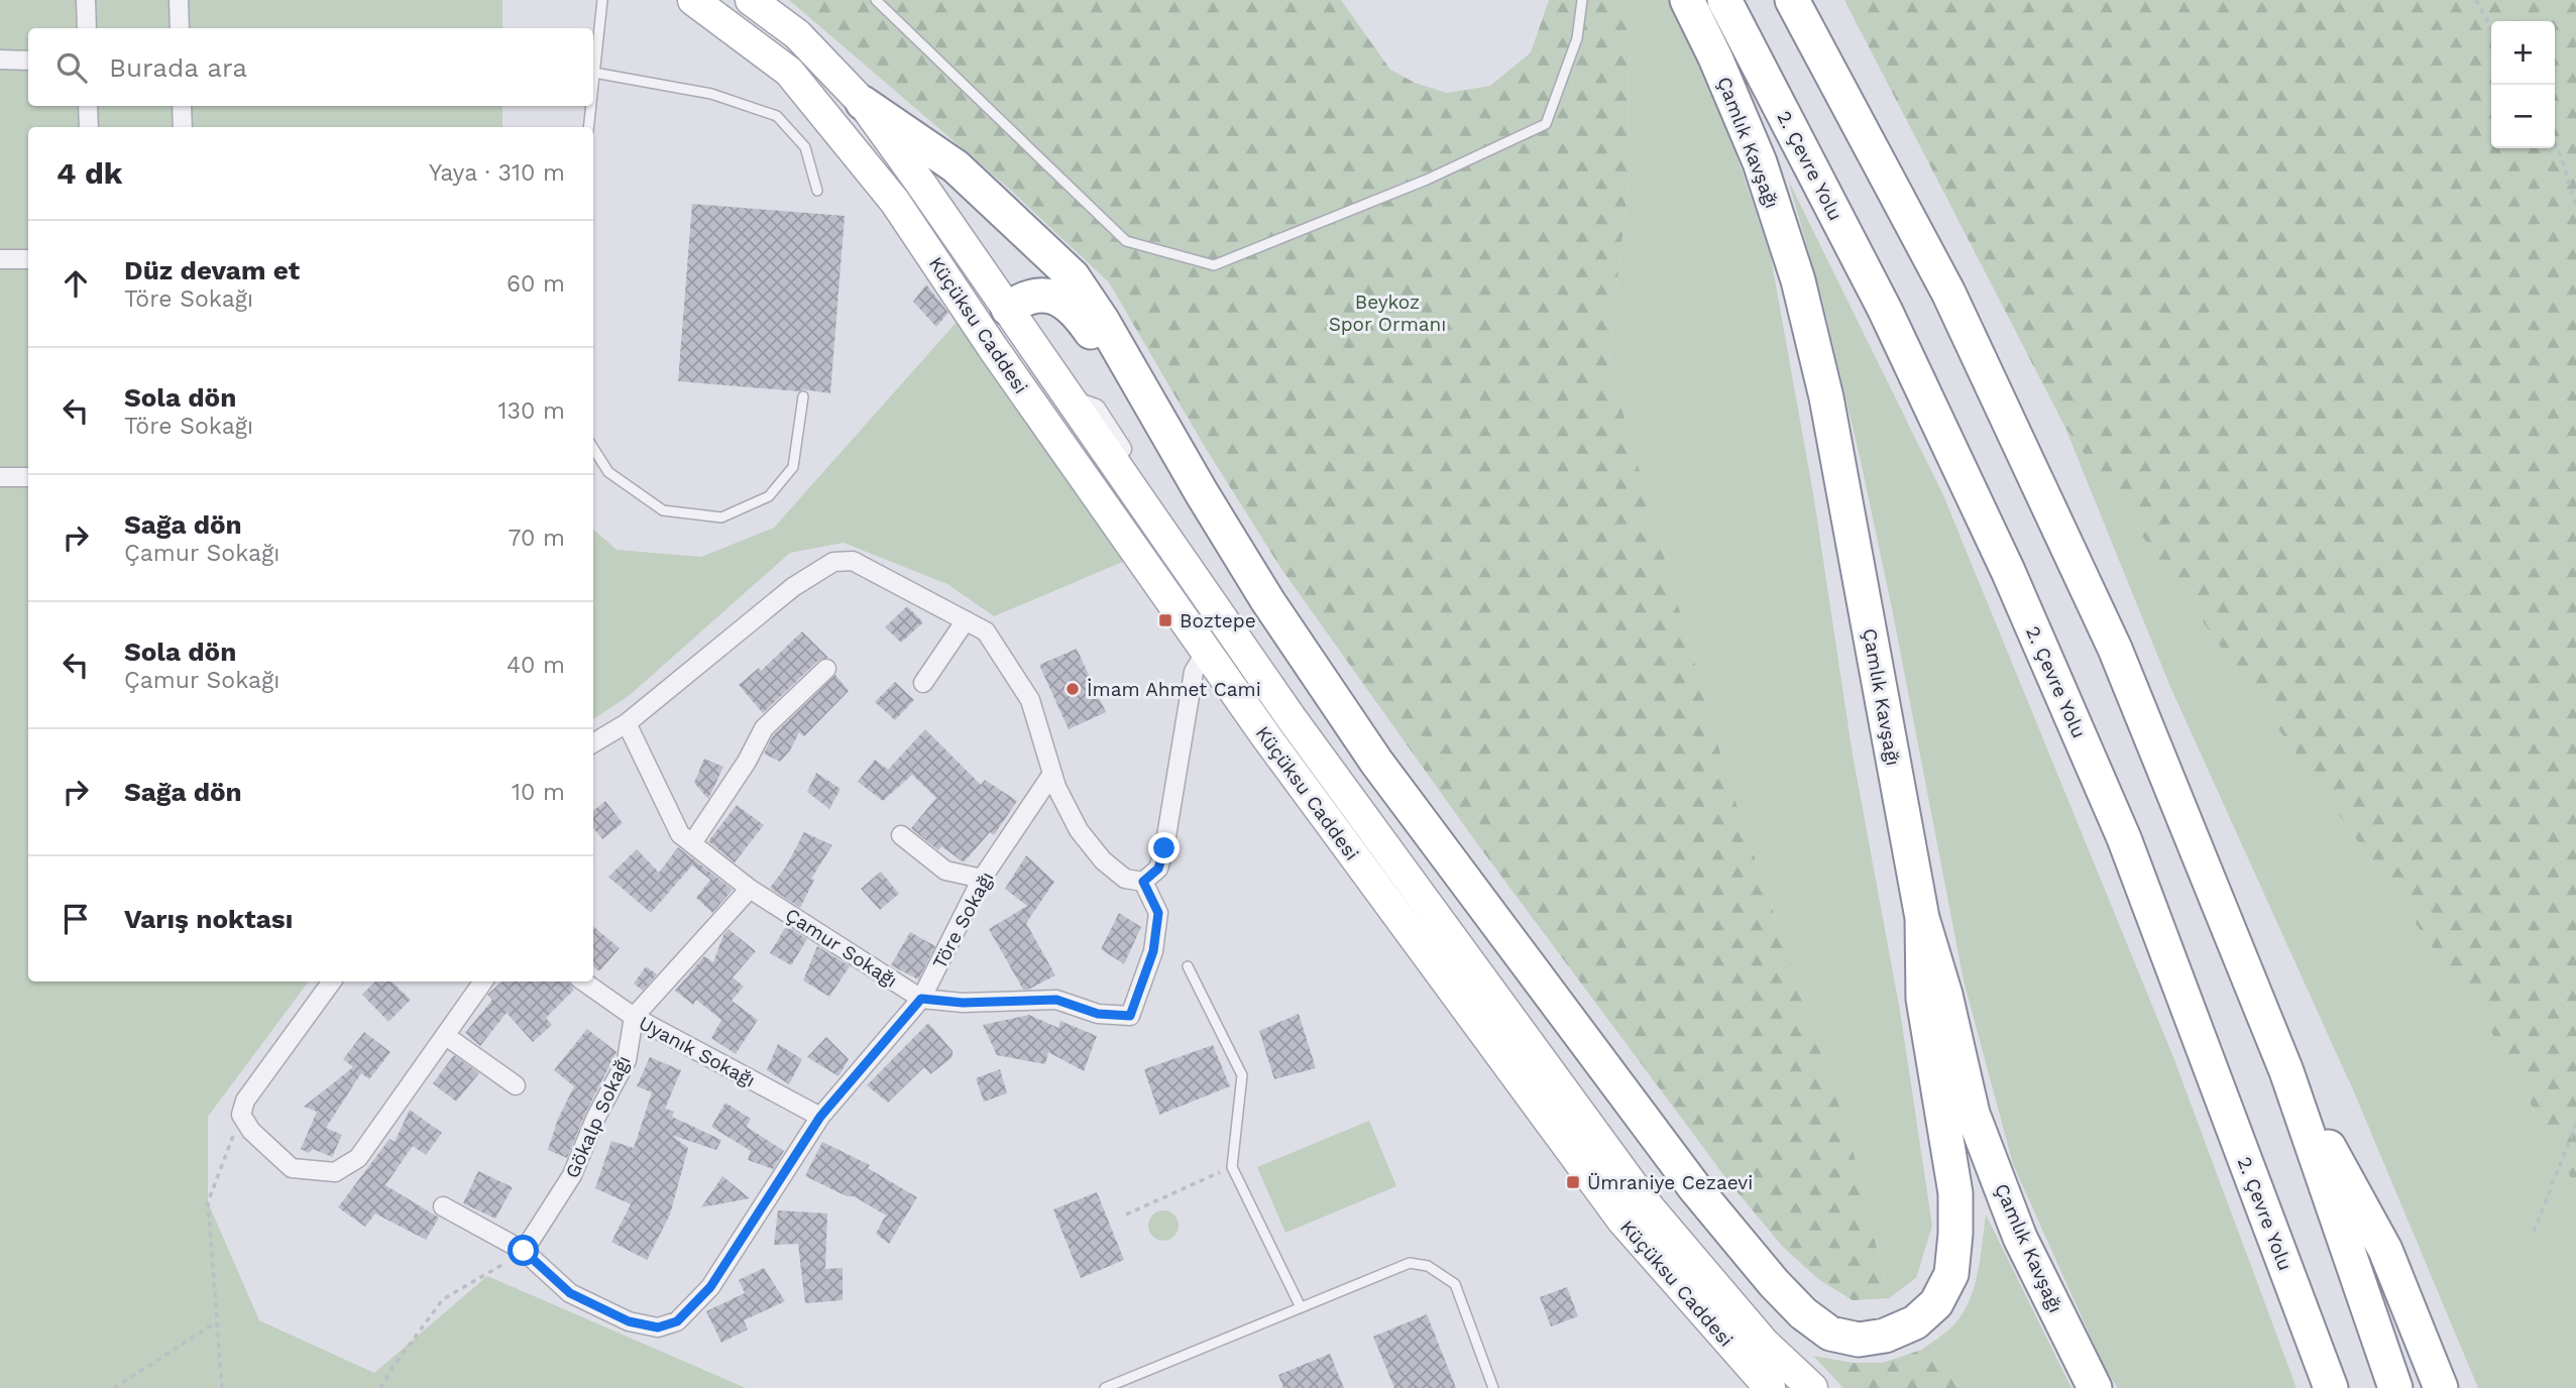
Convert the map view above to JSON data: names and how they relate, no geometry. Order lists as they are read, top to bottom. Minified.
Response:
{"streets":{"highway":["Çamlık Kavşağı","2. Çevre Yolu"],"main road":["Küçüksu Caddesi"],"street":["Töre Sokağı","Çamur Sokağı","Uyanık Sokağı","Gökalp Sokağı"]},"crossings":[["Töre Sokağı","Çamur Sokağı"],["Töre Sokağı","Uyanık Sokağı"],["Töre Sokağı","Gökalp Sokağı"],["Uyanık Sokağı","Gökalp Sokağı"]],"parks":["Beykoz Spor Ormanı"],"places":{"transit":["Boztepe","Ümraniye Cezaevi"],"other":["İmam Ahmet Cami"]},"page":{"map_buttons":["+","−"],"search":"Burada ara","heading":["4 dk","Yaya · 310 m"],"list":[["Düz devam et","Töre Sokağı","60 m"],["Sola dön","Töre Sokağı","130 m"],["Sağa dön","Çamur Sokağı","70 m"],["Sola dön","Çamur Sokağı","40 m"],["Sağa dön","10 m"],"Varış noktası"]}}
